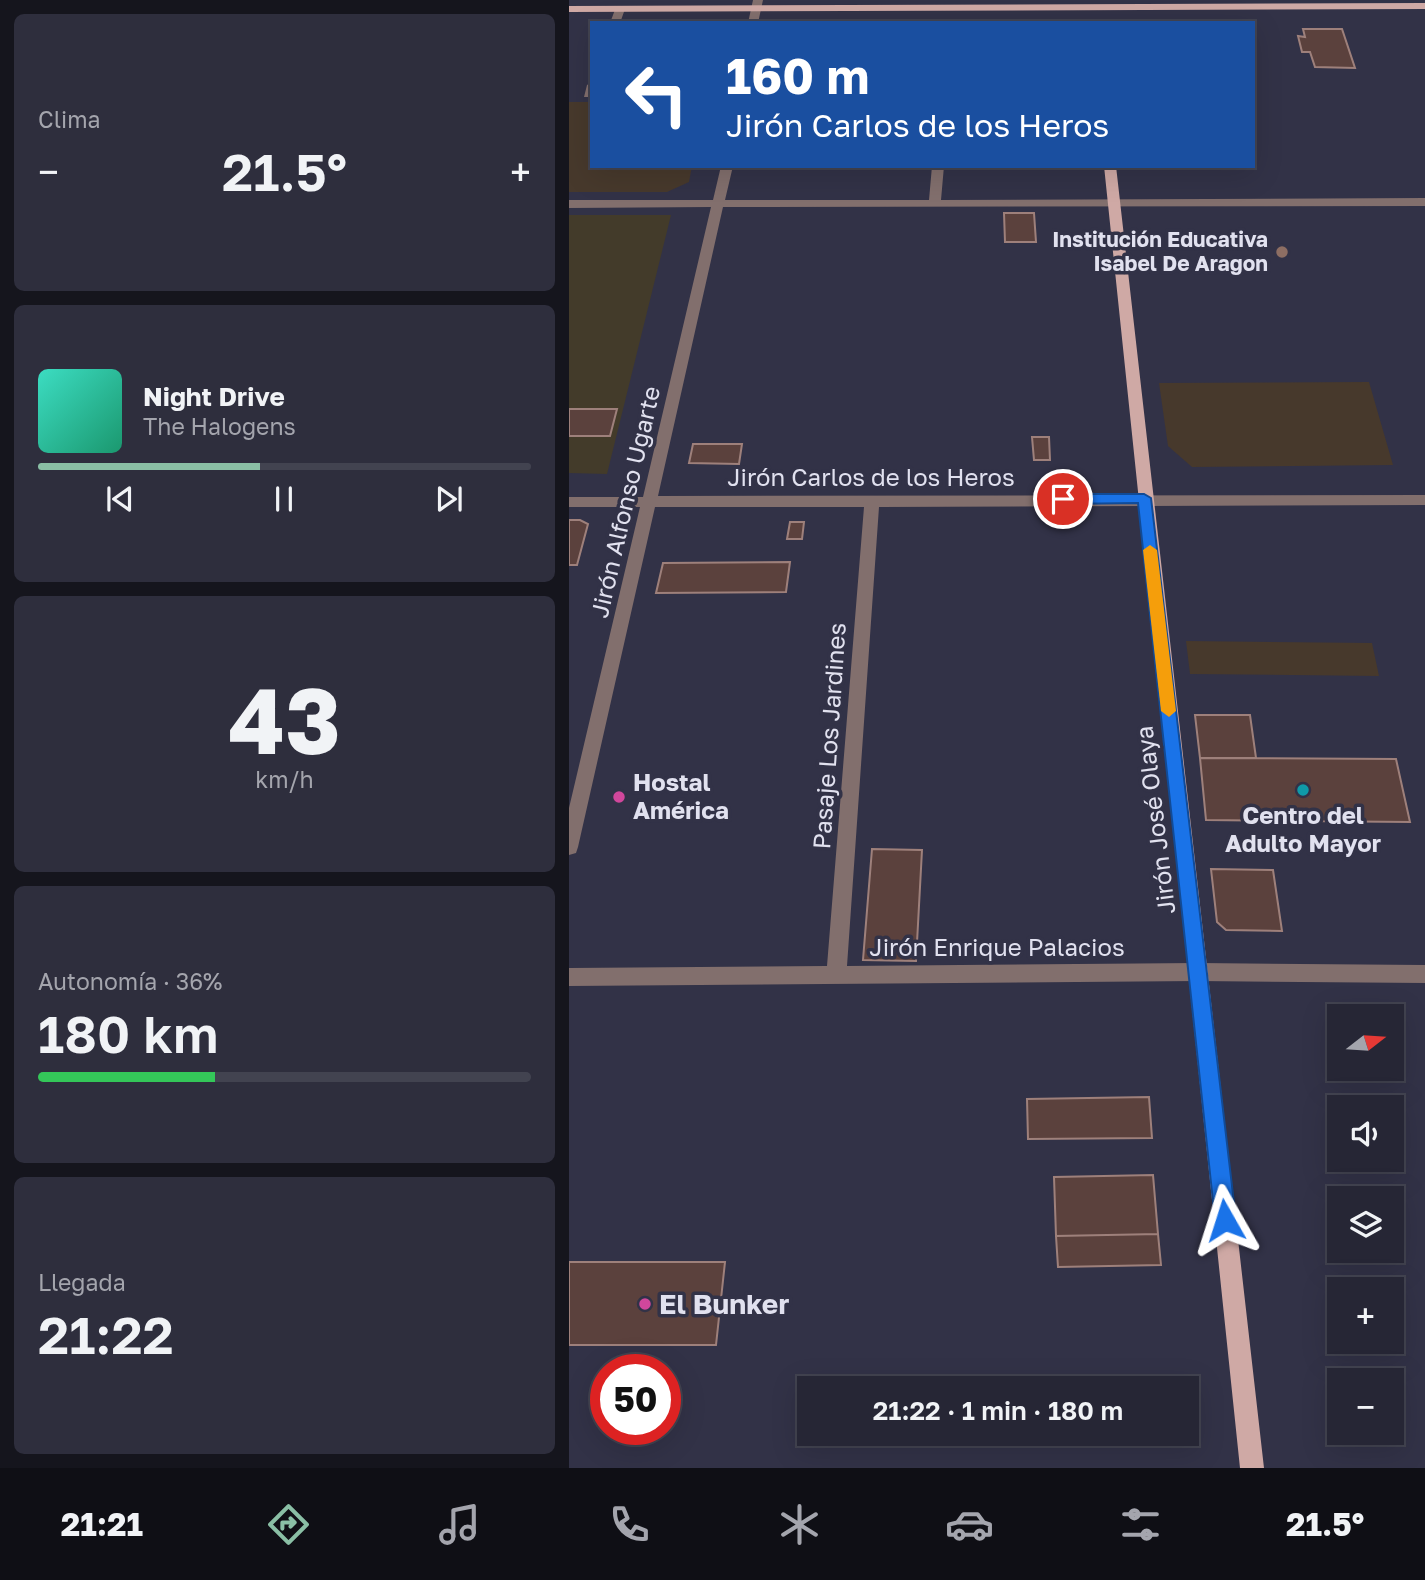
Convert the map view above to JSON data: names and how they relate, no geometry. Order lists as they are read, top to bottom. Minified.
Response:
{"streets":{"main road":["Jirón José Olaya"],"street":["Jirón Carlos de los Heros","Jirón Alfonso Ugarte","Pasaje Los Jardines","Jirón Enrique Palacios"]},"crossings":[["Jirón Carlos de los Heros","Jirón Alfonso Ugarte"],["Jirón Carlos de los Heros","Pasaje Los Jardines"],["Jirón Carlos de los Heros","Jirón José Olaya"],["Pasaje Los Jardines","Jirón Enrique Palacios"],["Jirón José Olaya","Jirón Enrique Palacios"]],"places":["Institución Educativa Isabel De Aragon","Centro del Adulto Mayor","Hostal América","El Bunker"],"north":"right","page":{"tile":["Clima",["43","km/h"],["Autonomía · 36%","180 km"],["Llegada","21:22"]],"turn":["160 m","Jirón Carlos de los Heros"],"heat":["−","21.5°","+"],"song":["Night Drive","The Halogens"],"map_buttons":["+","−"],"limit":"50","trip":"21:22 · 1 min · 180 m","tabs":["21:21","21.5°"]}}
